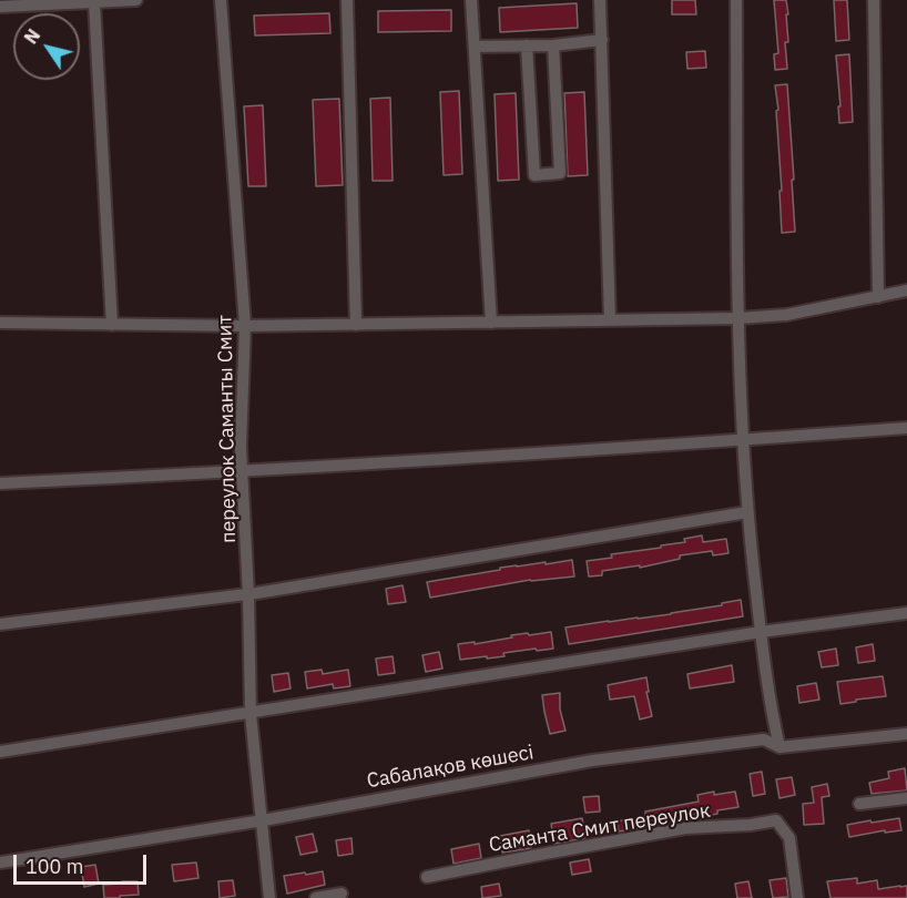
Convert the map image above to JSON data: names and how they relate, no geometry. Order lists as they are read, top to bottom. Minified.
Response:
{"streets":{"street":["переулок Саманты Смит","Сабалақов көшесі","Саманта Смит переулок"]},"crossings":[["переулок Саманты Смит","Сабалақов көшесі"]],"scale_bar":"100 m","north":"top left"}
